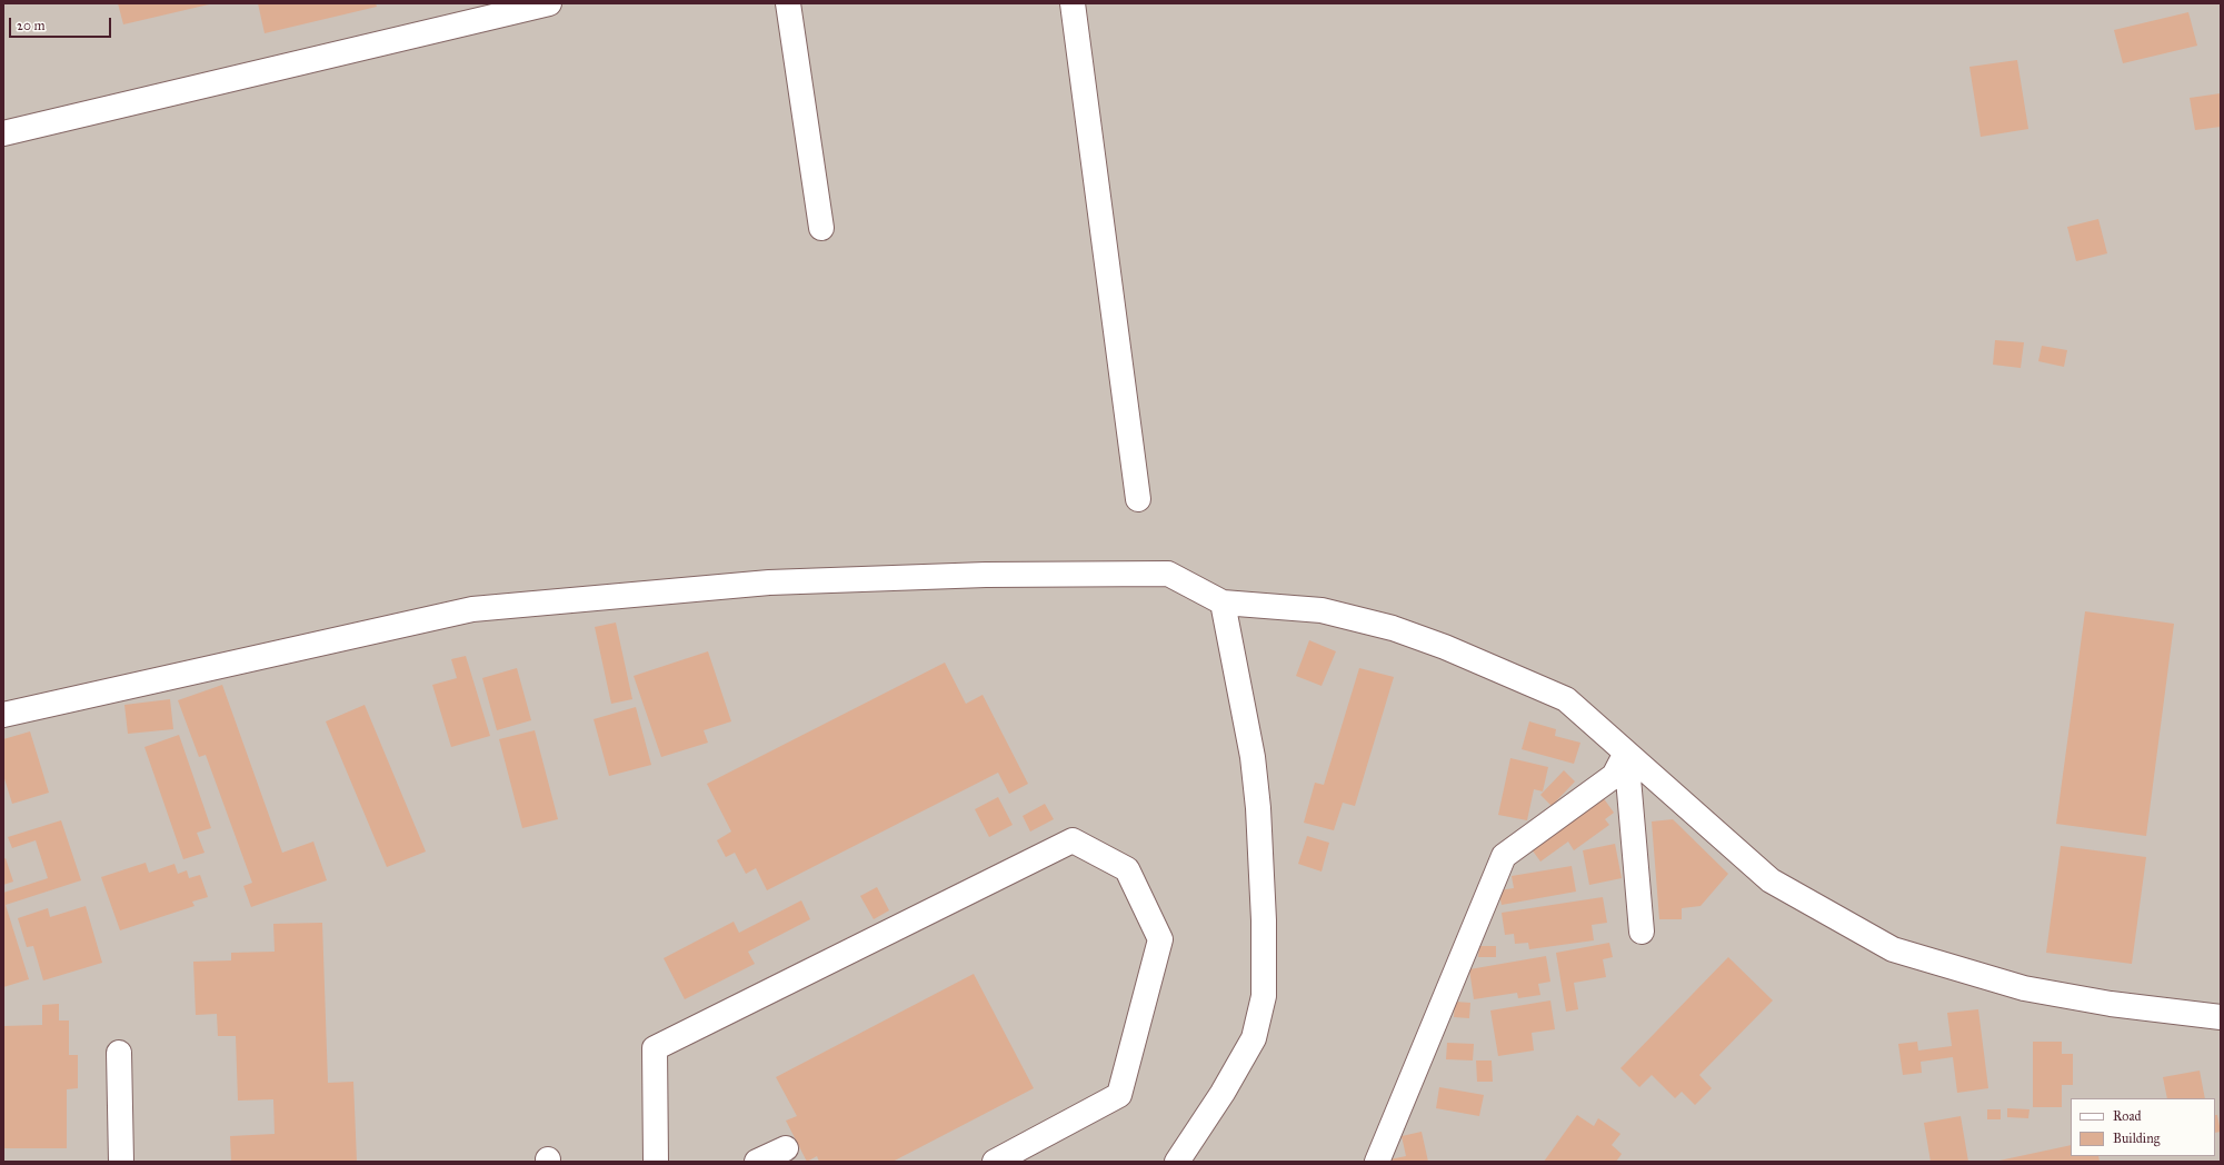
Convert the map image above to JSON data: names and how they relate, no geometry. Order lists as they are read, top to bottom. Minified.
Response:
{"legend":["Road","Building"],"scale_bar":"20 m"}
